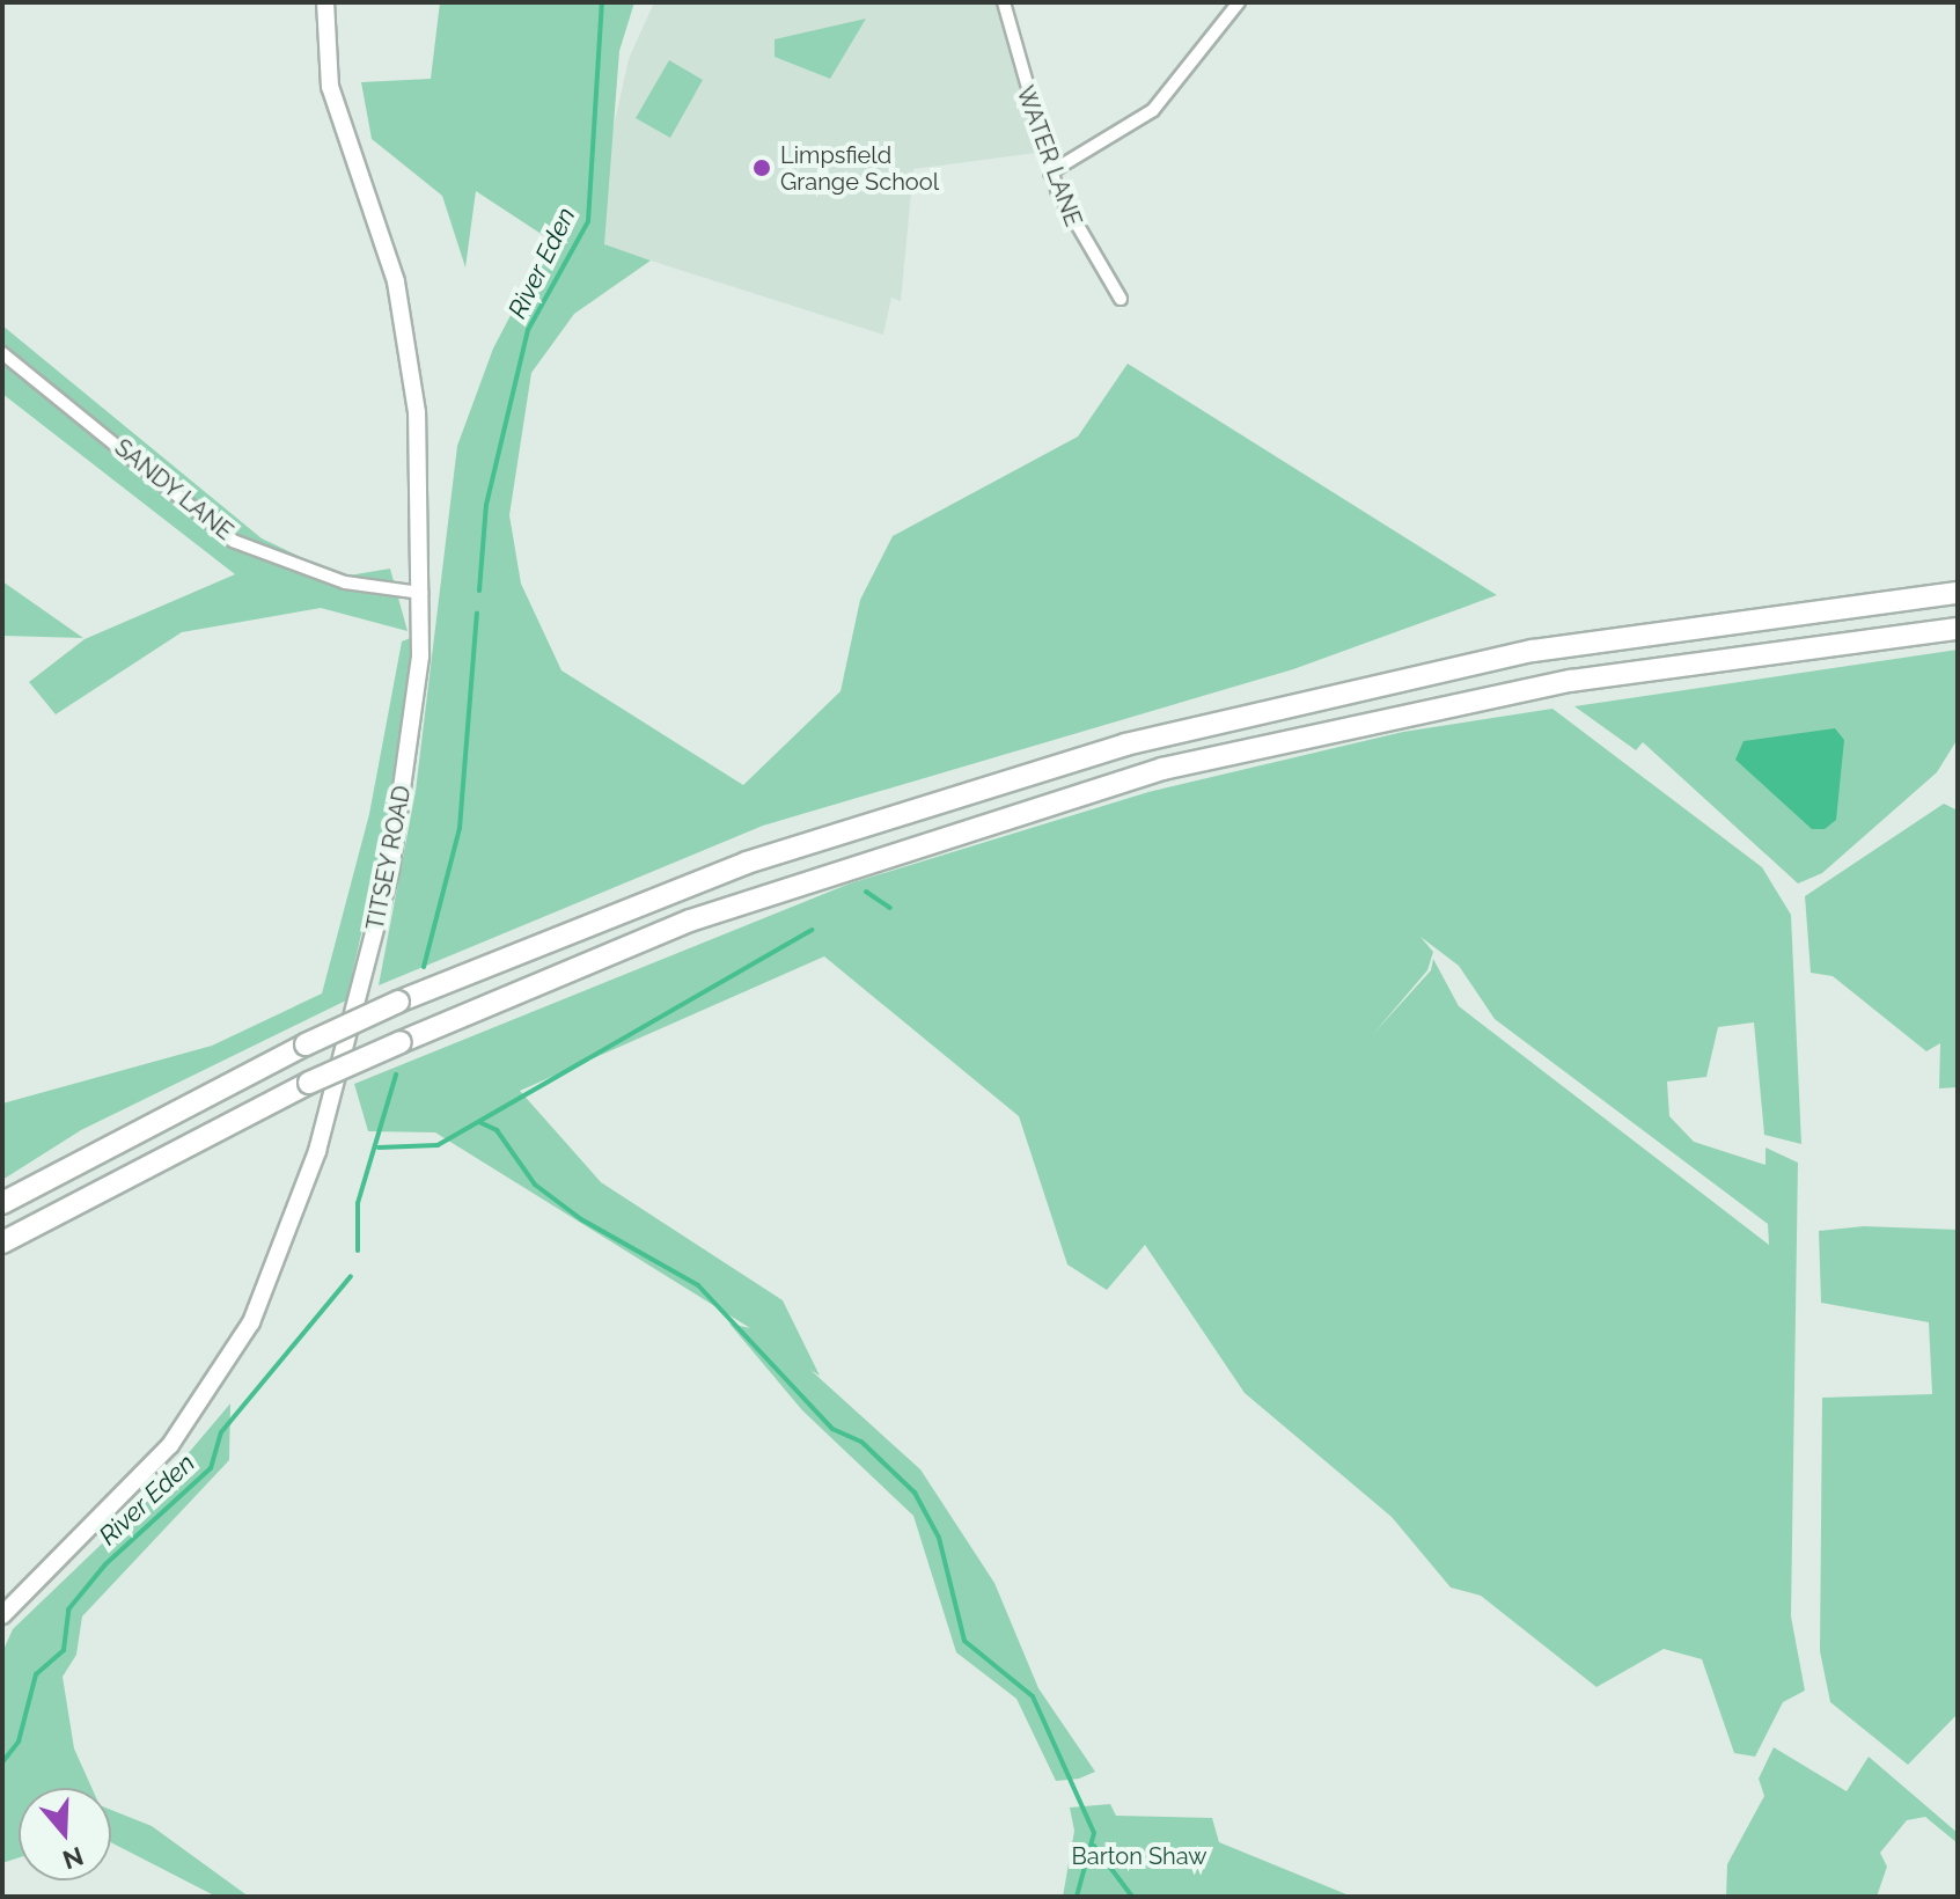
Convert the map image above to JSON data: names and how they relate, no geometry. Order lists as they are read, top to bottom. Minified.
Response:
{"streets":{"main road":["TITSEY ROAD"],"street":["WATER LANE","SANDY LANE"]},"crossings":[["SANDY LANE","TITSEY ROAD"]],"water":["River Eden"],"parks":["Barton Shaw"],"places":["Limpsfield Grange School"],"north":"bottom"}
